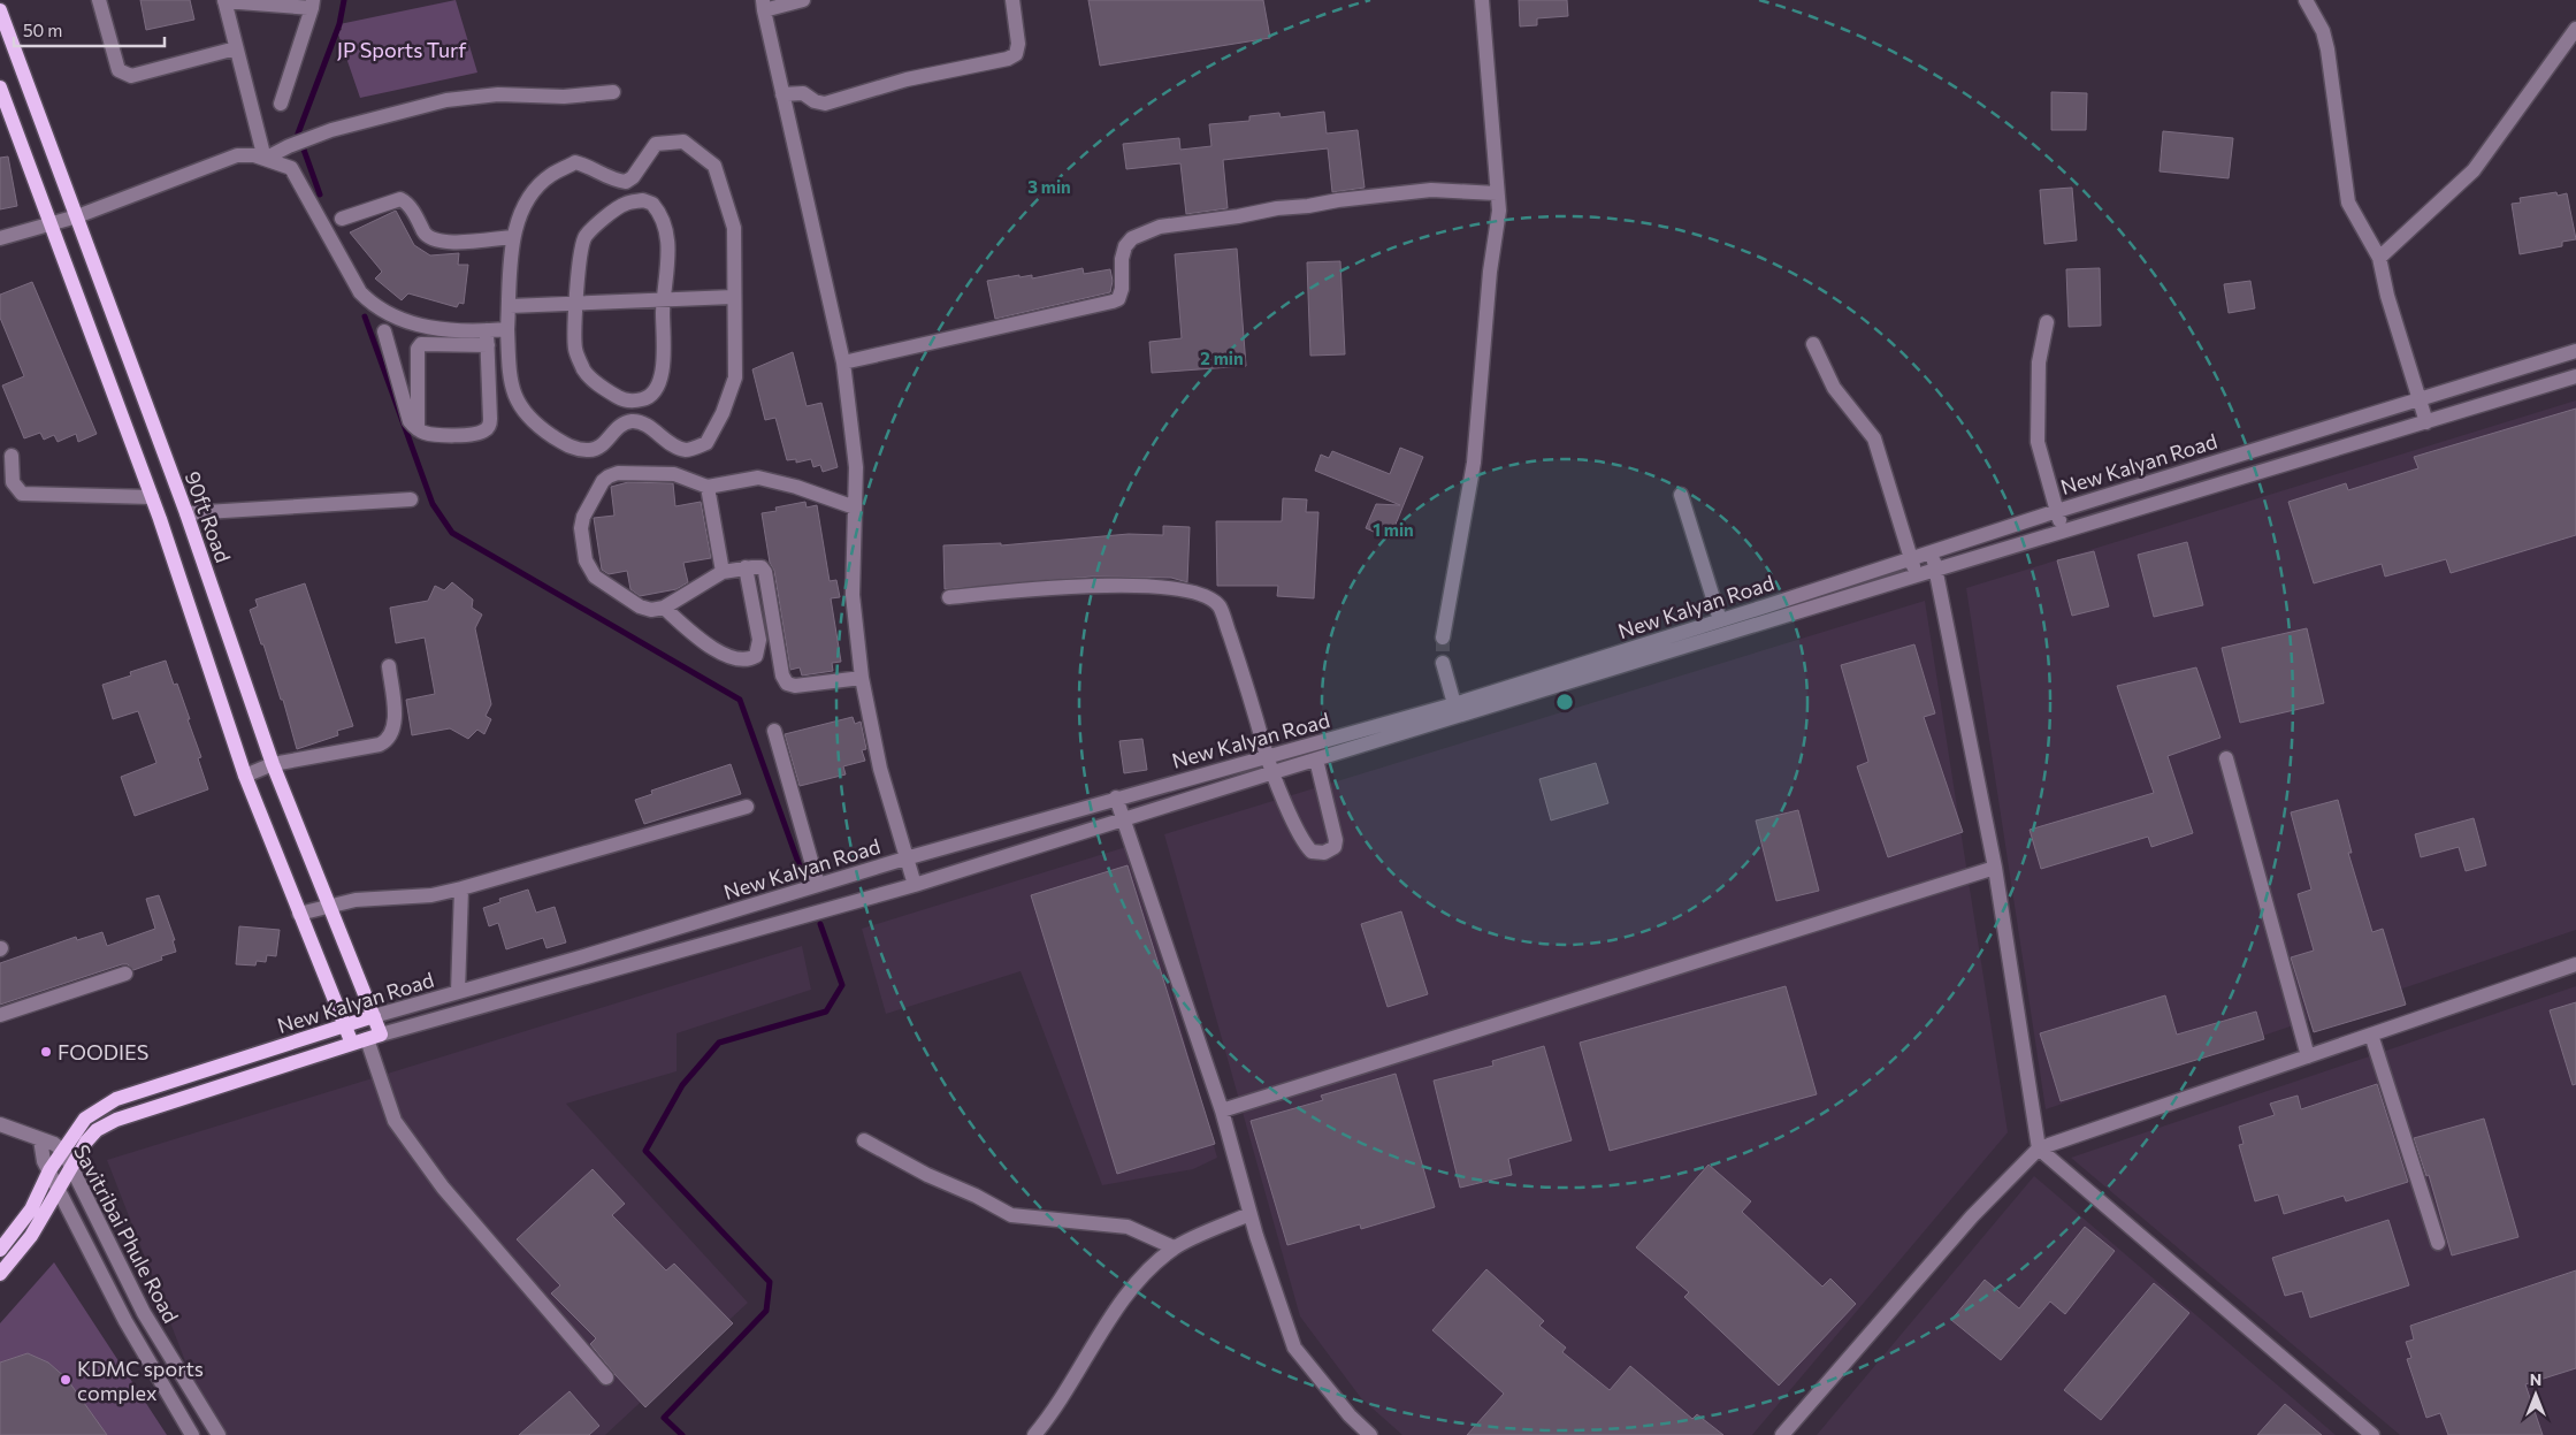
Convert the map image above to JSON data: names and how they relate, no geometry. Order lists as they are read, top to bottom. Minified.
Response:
{"streets":{"main road":["New Kalyan Road","90ft Road"],"street":["Savitribai Phule Road"]},"crossings":[["New Kalyan Road","90ft Road"],["New Kalyan Road","Savitribai Phule Road"]],"parks":["JP Sports Turf"],"places":["FOODIES","KDMC sports complex"],"scale_bar":"50 m","north":"top","rings":["3 min","2 min","1 min"]}
